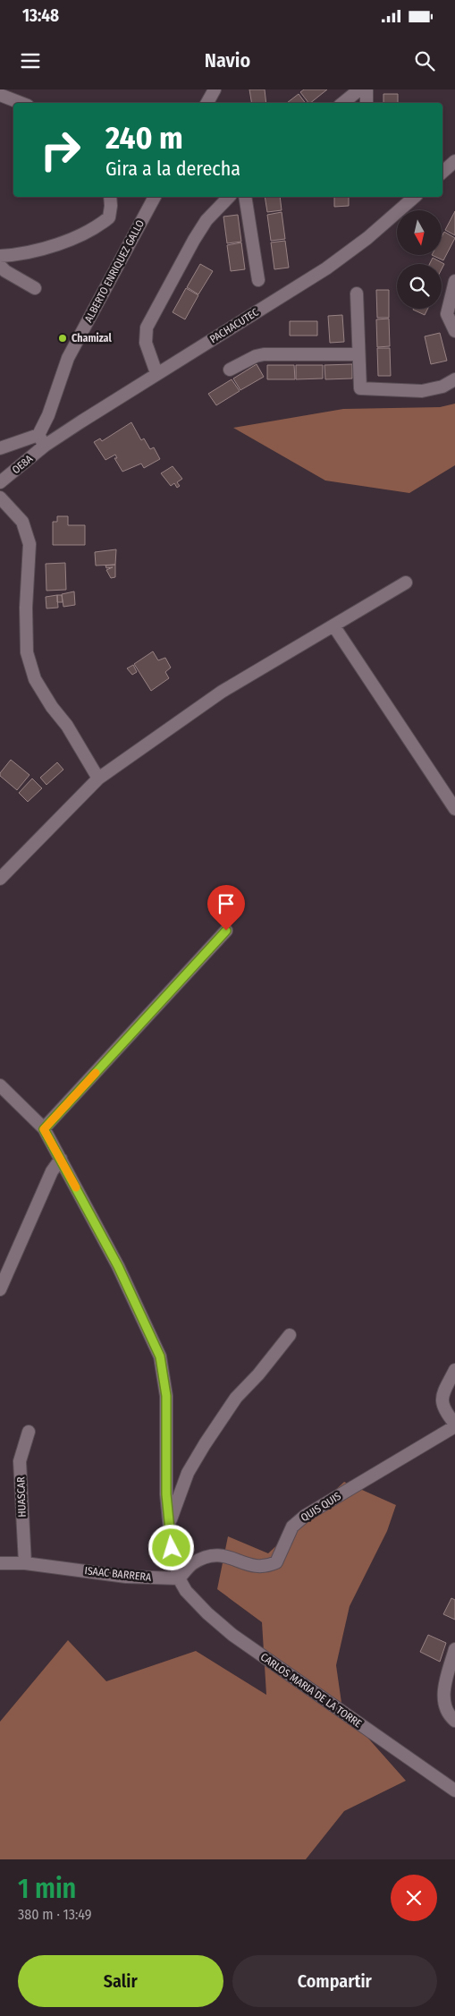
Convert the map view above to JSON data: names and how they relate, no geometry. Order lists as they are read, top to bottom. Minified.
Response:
{"streets":{"street":["ALBERTO ENRIQUEZ GALLO","PACHACUTEC","OE8A","HUASCAR","QUIS QUIS","ISAAC BARRERA","CARLOS MARIA DE LA TORRE"]},"crossings":[["ALBERTO ENRIQUEZ GALLO","PACHACUTEC"],["ALBERTO ENRIQUEZ GALLO","OE8A"],["PACHACUTEC","OE8A"],["HUASCAR","ISAAC BARRERA"],["QUIS QUIS","ISAAC BARRERA"],["QUIS QUIS","CARLOS MARIA DE LA TORRE"],["ISAAC BARRERA","CARLOS MARIA DE LA TORRE"]],"places":["Chamizal"],"north":"bottom","page":{"status":"13:48","header":"Navio","turn":["240 m","Gira a la derecha"],"heading":["1 min","380 m · 13:49"],"buttons":["Salir","Compartir"]}}
